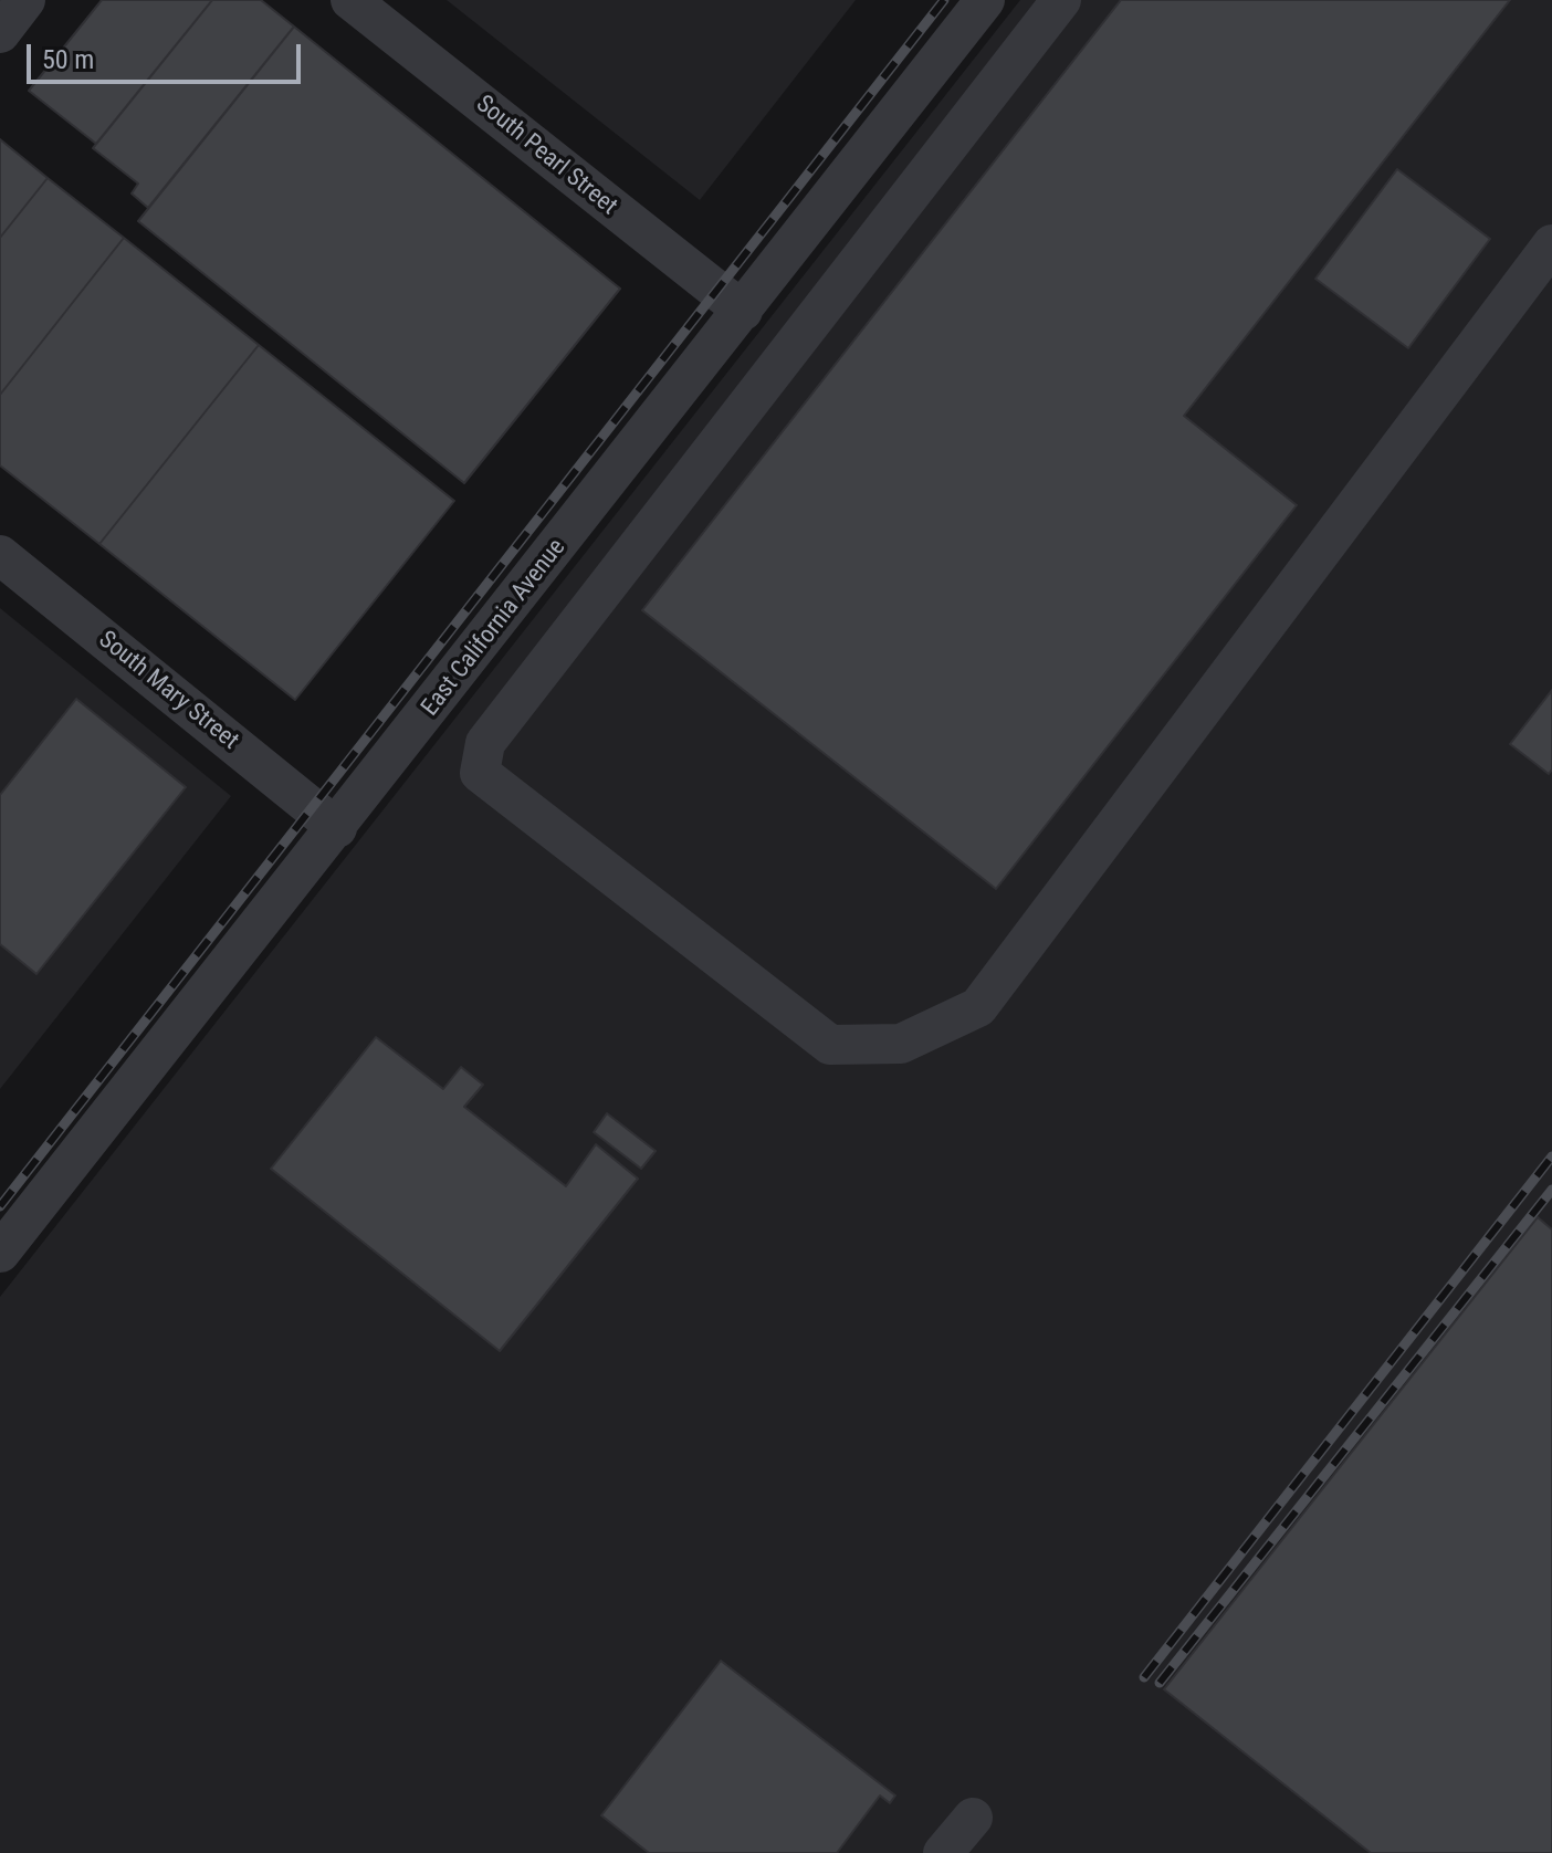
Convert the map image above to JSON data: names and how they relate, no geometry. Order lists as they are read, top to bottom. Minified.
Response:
{"streets":{"street":["South Pearl Street","East California Avenue","South Mary Street"]},"crossings":[["South Pearl Street","East California Avenue"],["East California Avenue","South Mary Street"]],"scale_bar":"50 m"}
